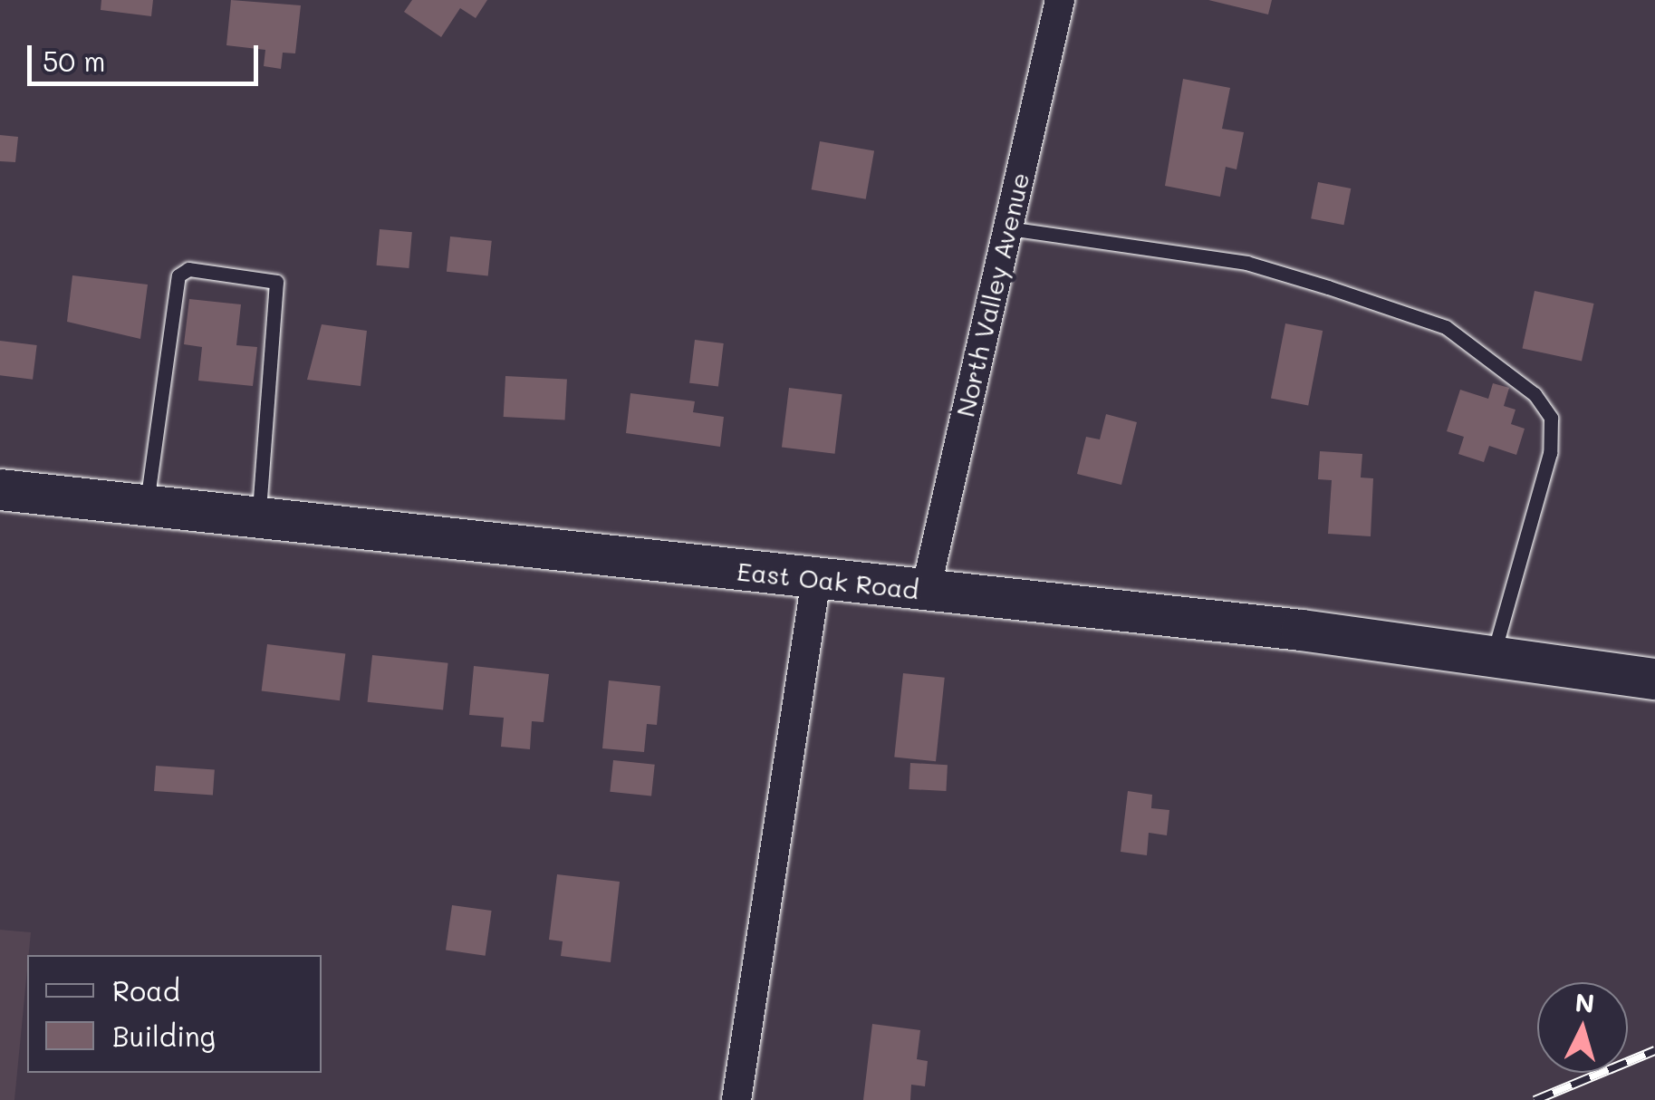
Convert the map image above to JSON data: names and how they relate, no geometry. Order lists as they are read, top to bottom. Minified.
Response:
{"streets":{"street":["North Valley Avenue","East Oak Road"]},"crossings":[["North Valley Avenue","East Oak Road"]],"legend":["Road","Building"],"scale_bar":"50 m","north":"top"}
